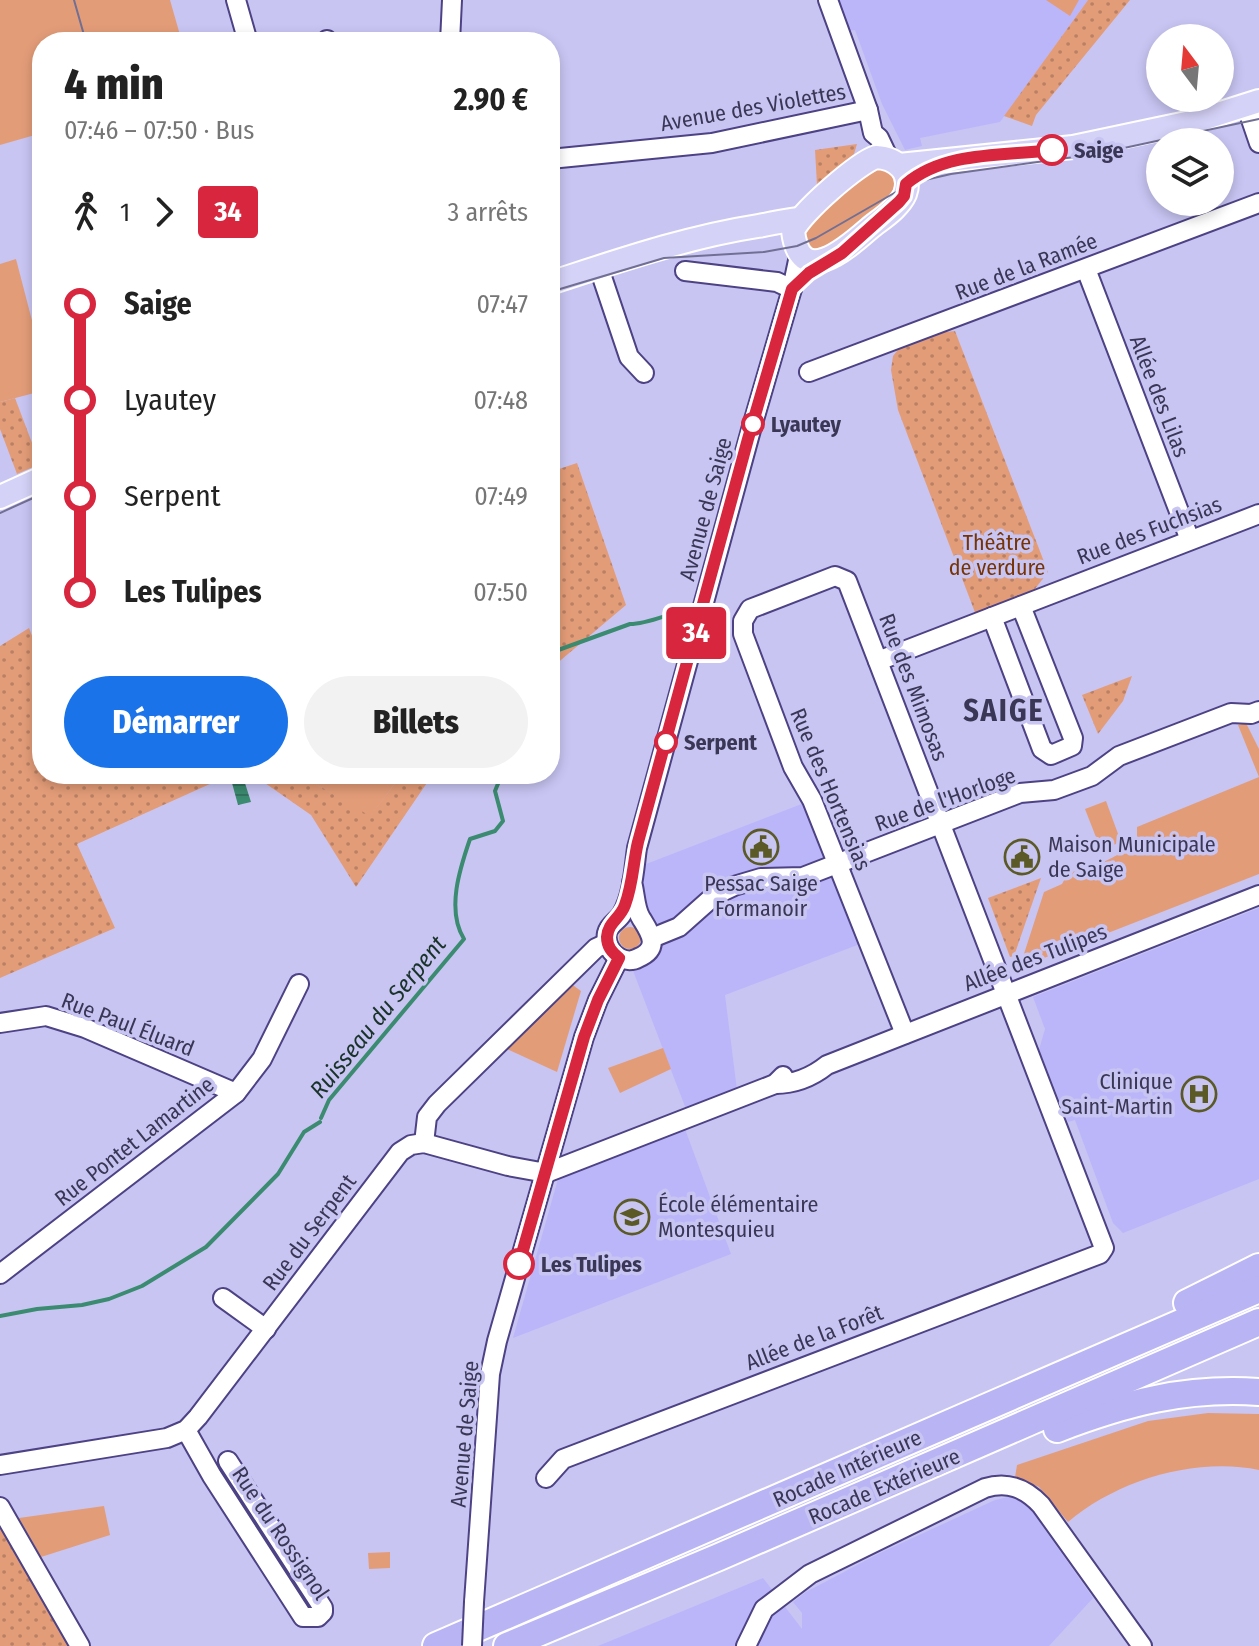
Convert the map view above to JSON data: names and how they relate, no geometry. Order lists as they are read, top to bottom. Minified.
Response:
{"streets":{"highway":["Rocade Intérieure","Rocade Extérieure"],"street":["Avenue des Violettes","Rue de la Ramée","Allée des Lilas","Avenue de Saige","Rue des Fuchsias","Rue des Mimosas","Rue des Hortensias","Rue de l'Horloge","Allée des Tulipes","Rue Paul Éluard","Rue Pontet Lamartine","Rue du Serpent","Allée de la Forêt","Rue du Rossignol"]},"crossings":[["Rue de la Ramée","Allée des Lilas"],["Allée des Lilas","Rue des Fuchsias"],["Avenue de Saige","Rue de l'Horloge"],["Avenue de Saige","Allée des Tulipes"],["Rue des Fuchsias","Rue des Mimosas"],["Rue des Mimosas","Rue des Hortensias"],["Rue des Mimosas","Rue de l'Horloge"],["Rue des Mimosas","Allée des Tulipes"],["Rue des Mimosas","Allée de la Forêt"],["Rue des Hortensias","Rue de l'Horloge"],["Rue des Hortensias","Allée des Tulipes"],["Rue Paul Éluard","Rue Pontet Lamartine"],["Rue du Serpent","Rue du Rossignol"]],"districts":["SAIGE"],"water":["Ruisseau du Serpent"],"parks":["Théâtre de verdure"],"places":{"other":["Saige","Lyautey","Serpent","Les Tulipes"],"public building":["Pessac Saige Formanoir","Maison Municipale de Saige"],"hospital":["Clinique Saint-Martin"],"school or university":["École élémentaire Montesquieu"]},"lines":["bus line 34"],"north":"top","page":{"on_map":"34","heading":["4 min","07:46 – 07:50 · Bus","2.90 €"],"legs":["1","34","3 arrêts"],"list":[{"name":"Saige","value":"07:47"},{"name":"Lyautey","value":"07:48"},{"name":"Serpent","value":"07:49"},{"name":"Les Tulipes","value":"07:50"}],"buttons":["Démarrer","Billets"]}}
